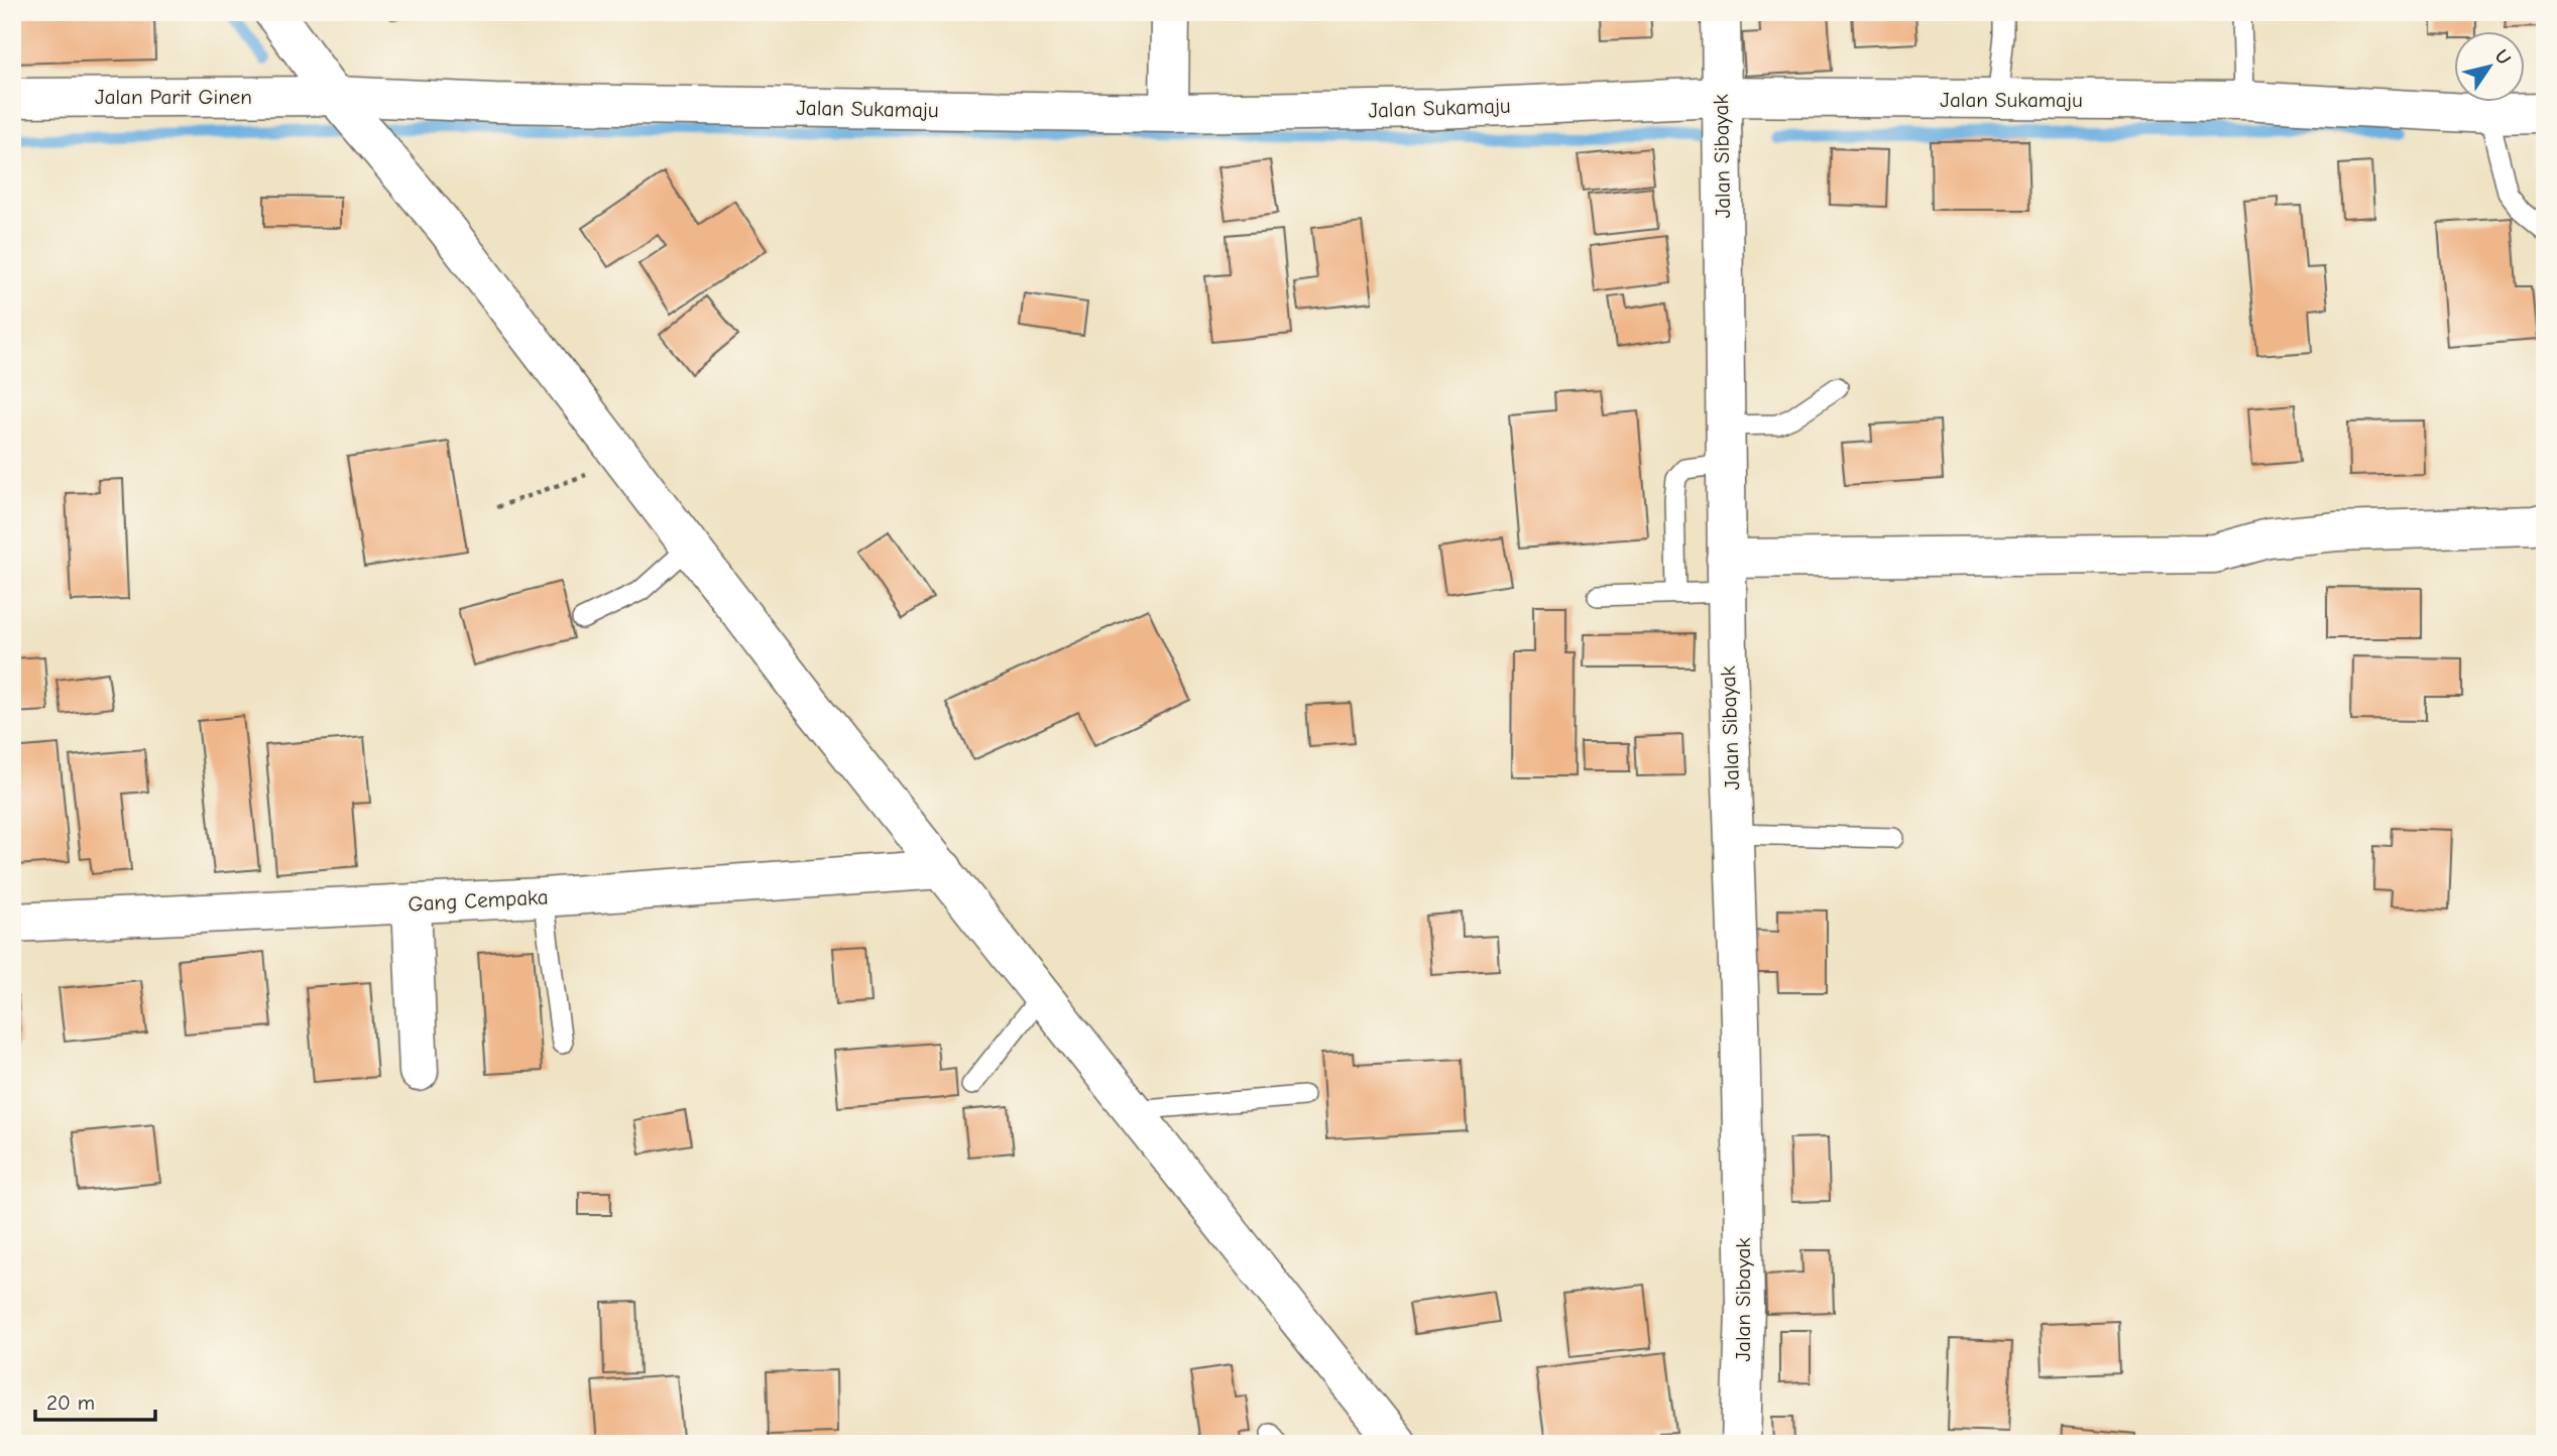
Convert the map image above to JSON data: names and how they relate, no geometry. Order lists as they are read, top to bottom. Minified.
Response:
{"streets":{"street":["Jalan Parit Ginen","Jalan Sukamaju","Jalan Sibayak","Gang Cempaka"]},"crossings":[["Jalan Parit Ginen","Jalan Sukamaju"],["Jalan Sukamaju","Jalan Sibayak"]],"scale_bar":"20 m","north":"top right"}
